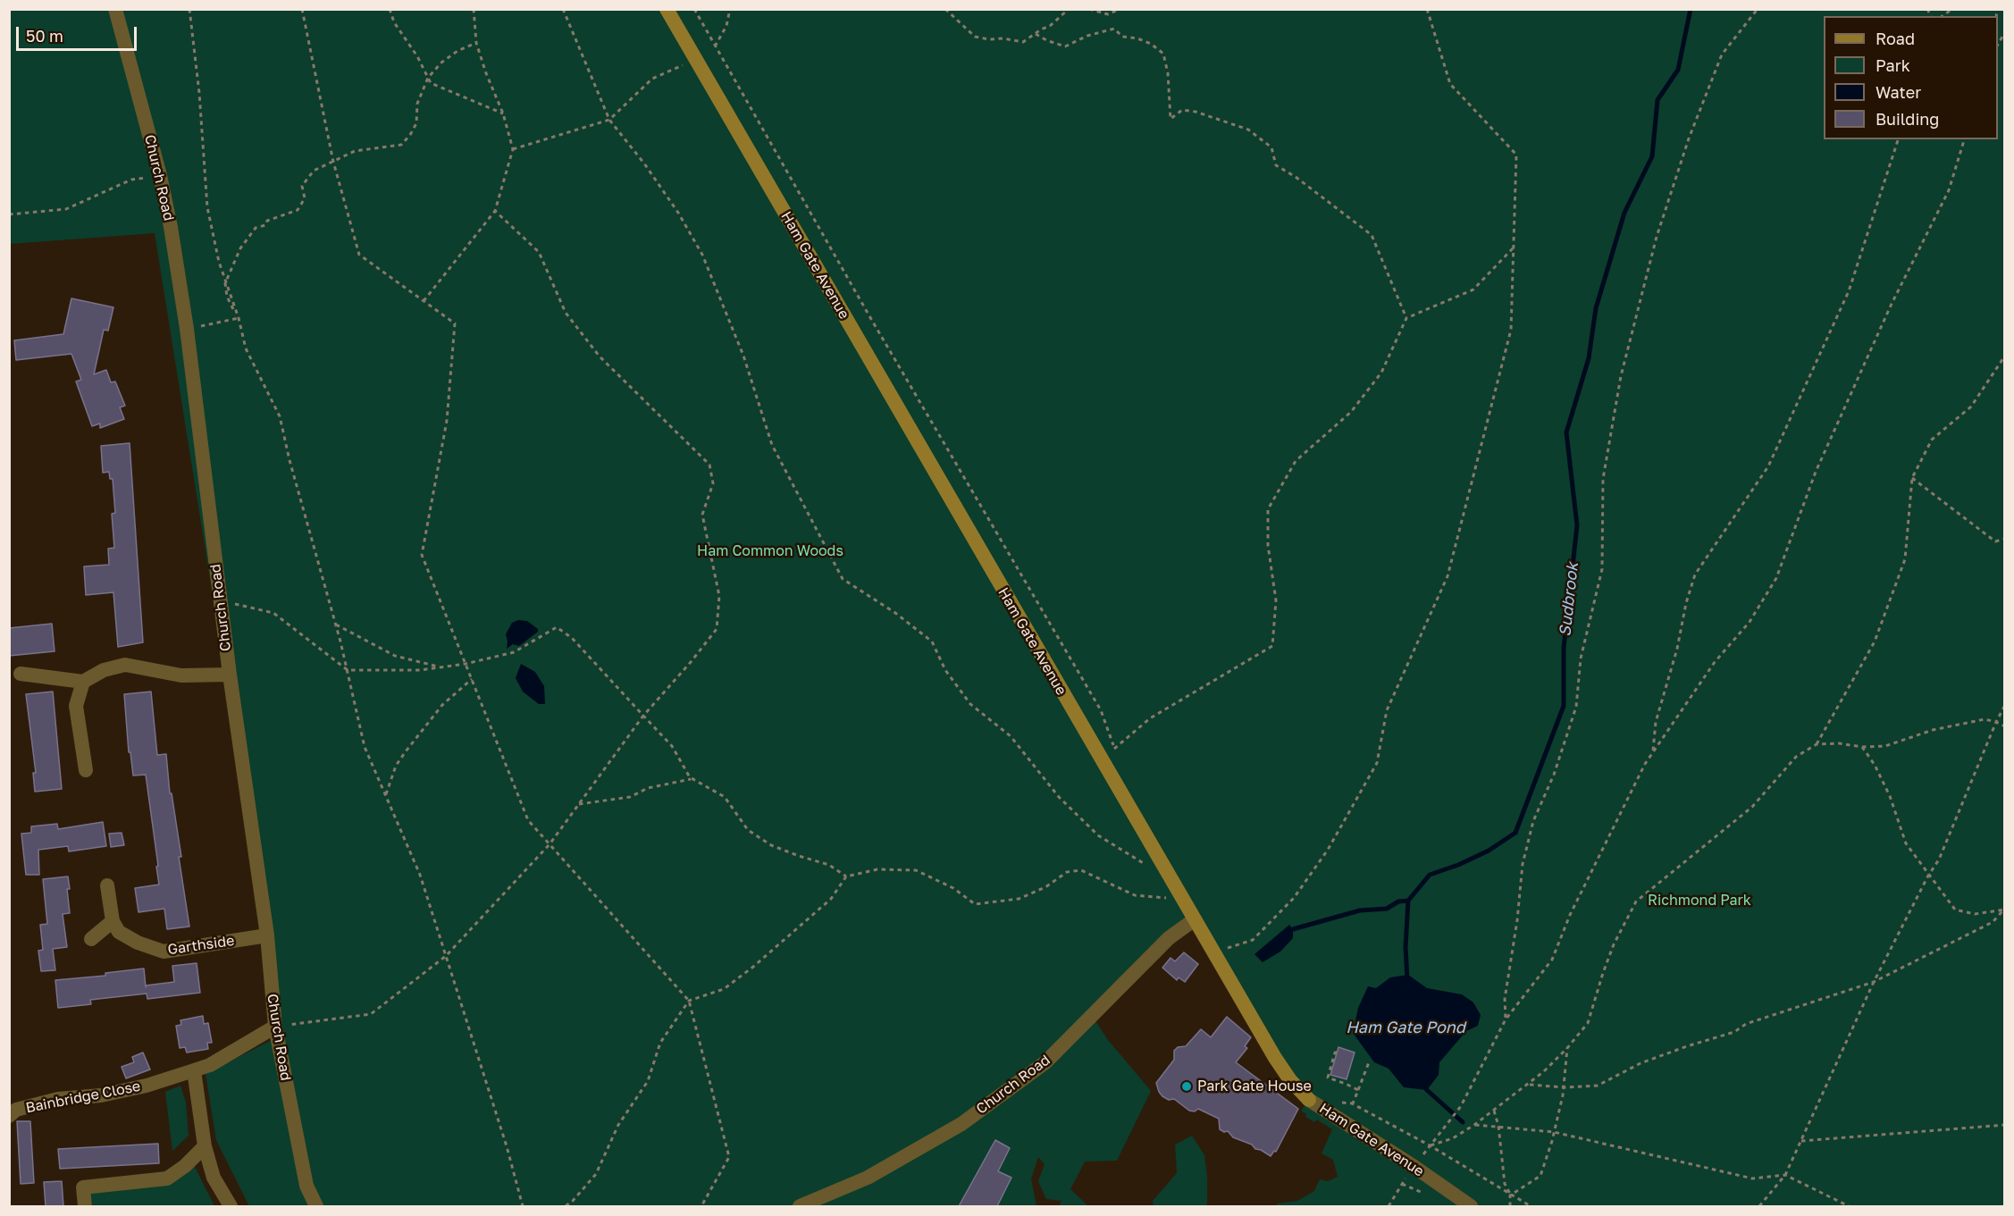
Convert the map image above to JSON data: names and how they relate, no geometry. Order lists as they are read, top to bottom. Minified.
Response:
{"streets":{"main road":["Ham Gate Avenue"],"street":["Church Road","Garthside","Bainbridge Close"]},"crossings":[["Church Road","Ham Gate Avenue"],["Church Road","Garthside"],["Church Road","Bainbridge Close"]],"water":["Sudbrook","Ham Gate Pond"],"parks":["Ham Common Woods","Richmond Park"],"places":["Park Gate House"],"legend":["Road","Park","Water","Building"],"scale_bar":"50 m"}
